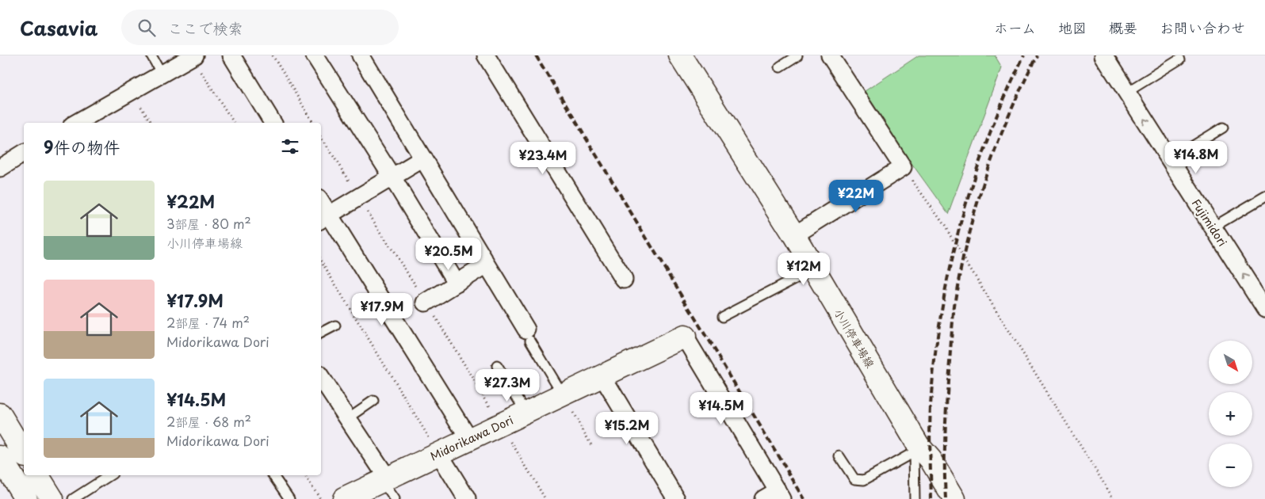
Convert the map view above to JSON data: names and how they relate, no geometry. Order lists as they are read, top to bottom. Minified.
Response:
{"streets":{"main road":["小川停車場線","Midorikawa Dori"],"street":["Fujimidori"]},"one_way":["Fujimidori"],"north":"bottom right","page":{"header":"Casavia","search":"ここで検索","nav":["ホーム","地図","概要","お問い合わせ"],"heading":"9件の物件","price":["¥14.8M","¥23.4M","¥22M","¥20.5M","¥12M","¥17.9M","¥27.3M","¥14.5M","¥15.2M"],"list":[{"name":"¥22M","note":"3部屋 · 80 m² · 小川停車場線"},{"name":"¥17.9M","note":"2部屋 · 74 m² · Midorikawa Dori"},{"name":"¥14.5M","note":"2部屋 · 68 m² · Midorikawa Dori"}],"map_buttons":["+","−"]}}
